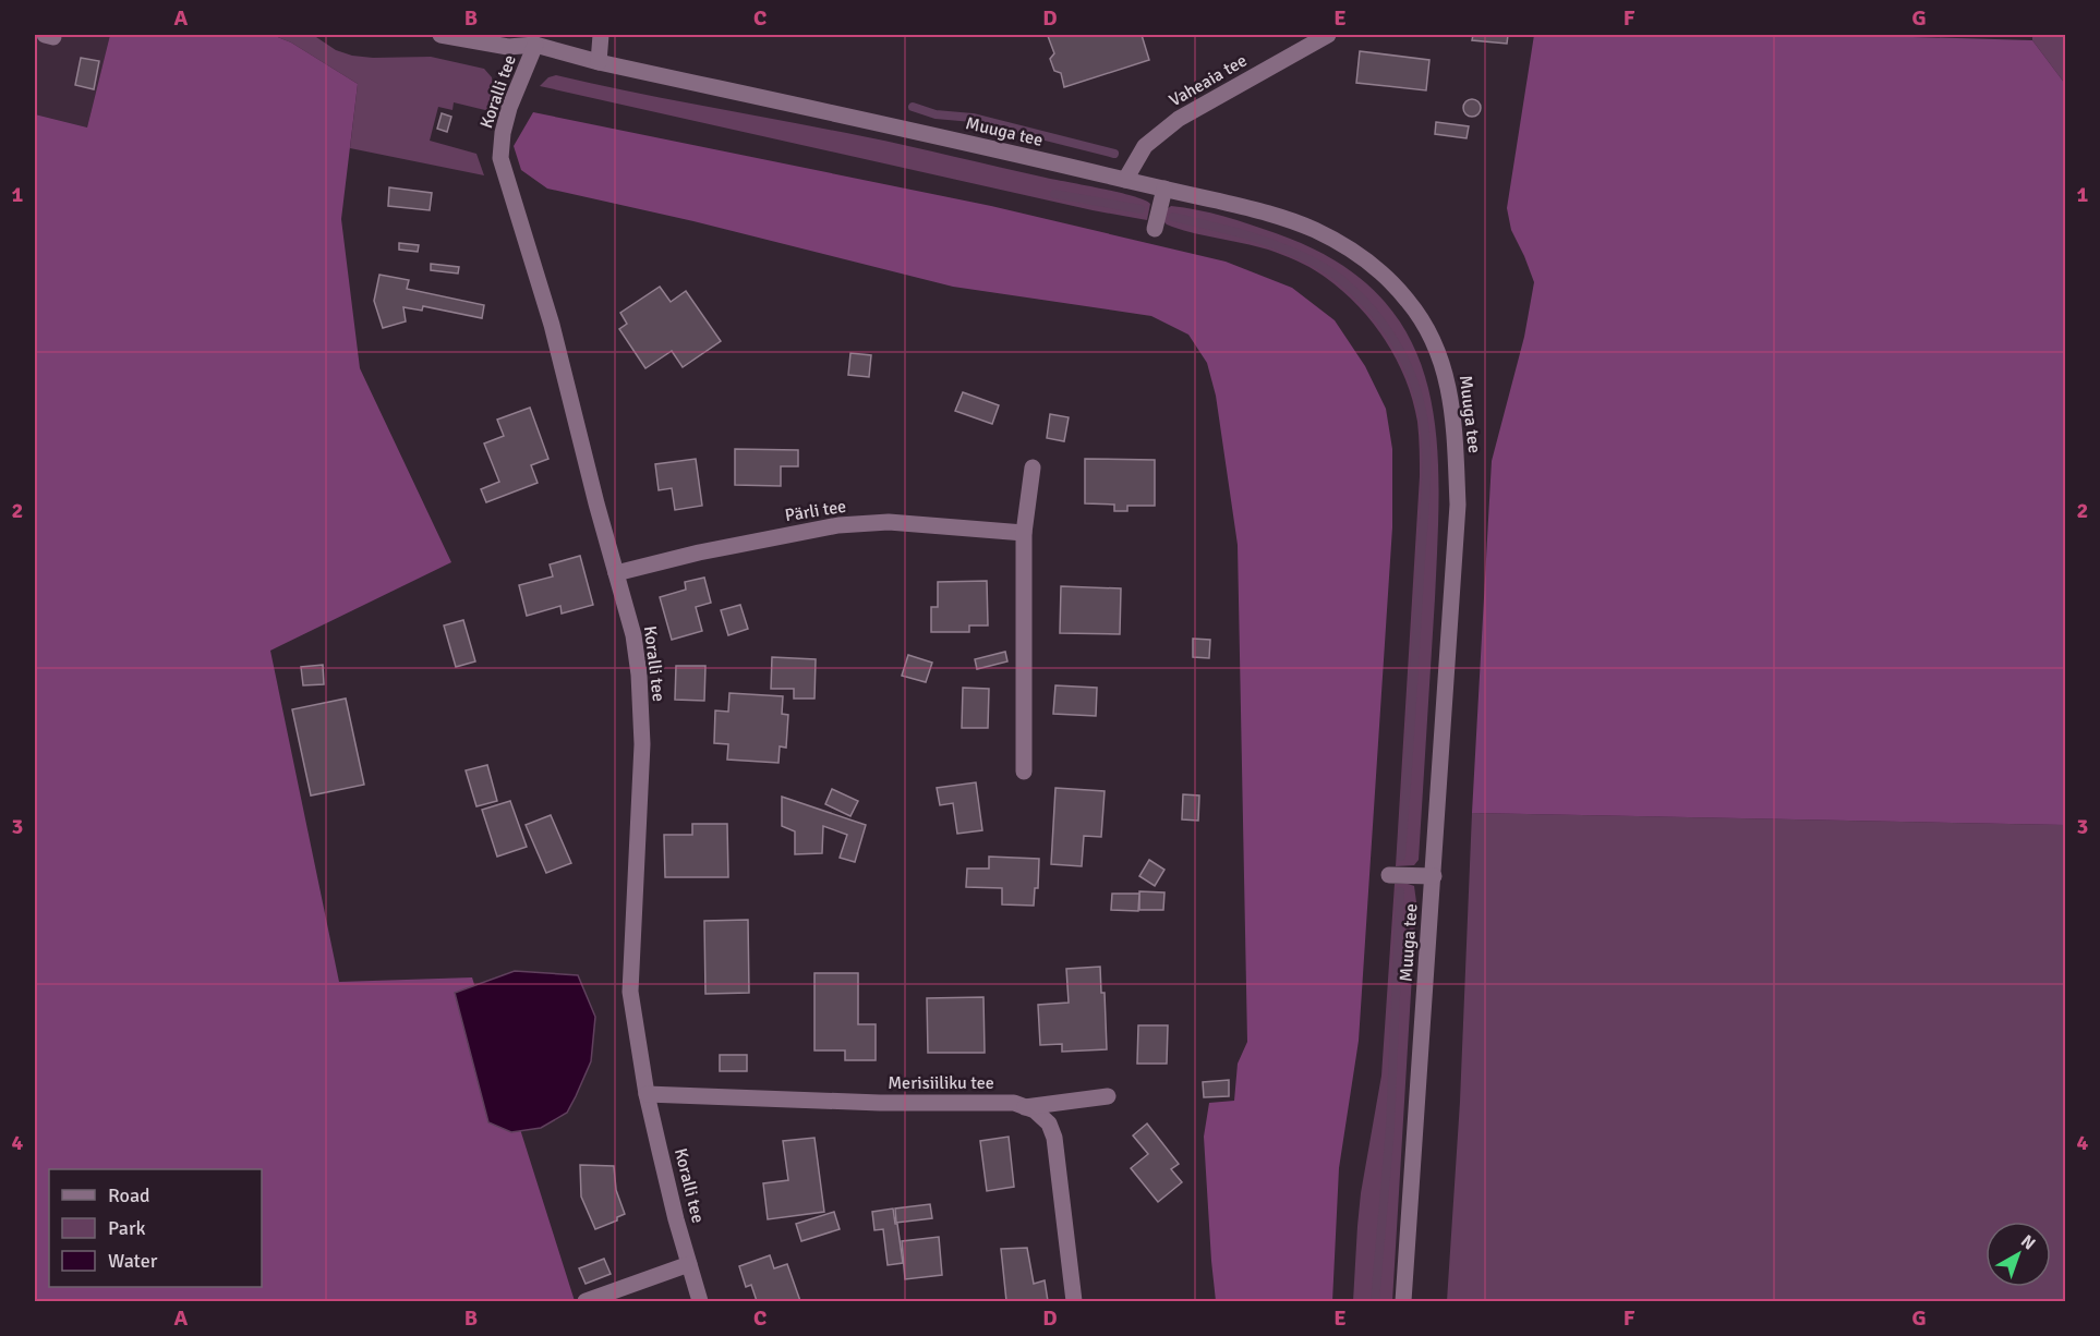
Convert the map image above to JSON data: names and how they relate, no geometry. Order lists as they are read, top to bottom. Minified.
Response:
{"streets":{"street":["Vaheaia tee","Koralli tee","Muuga tee","Pärli tee","Merisiiliku tee"]},"crossings":[["Vaheaia tee","Muuga tee"],["Koralli tee","Muuga tee"],["Koralli tee","Pärli tee"],["Koralli tee","Merisiiliku tee"]],"legend":["Road","Park","Water"],"north":"top right","grid":{"columns":["A","B","C","D","E","F","G"],"rows":["1","2","3","4"]}}
